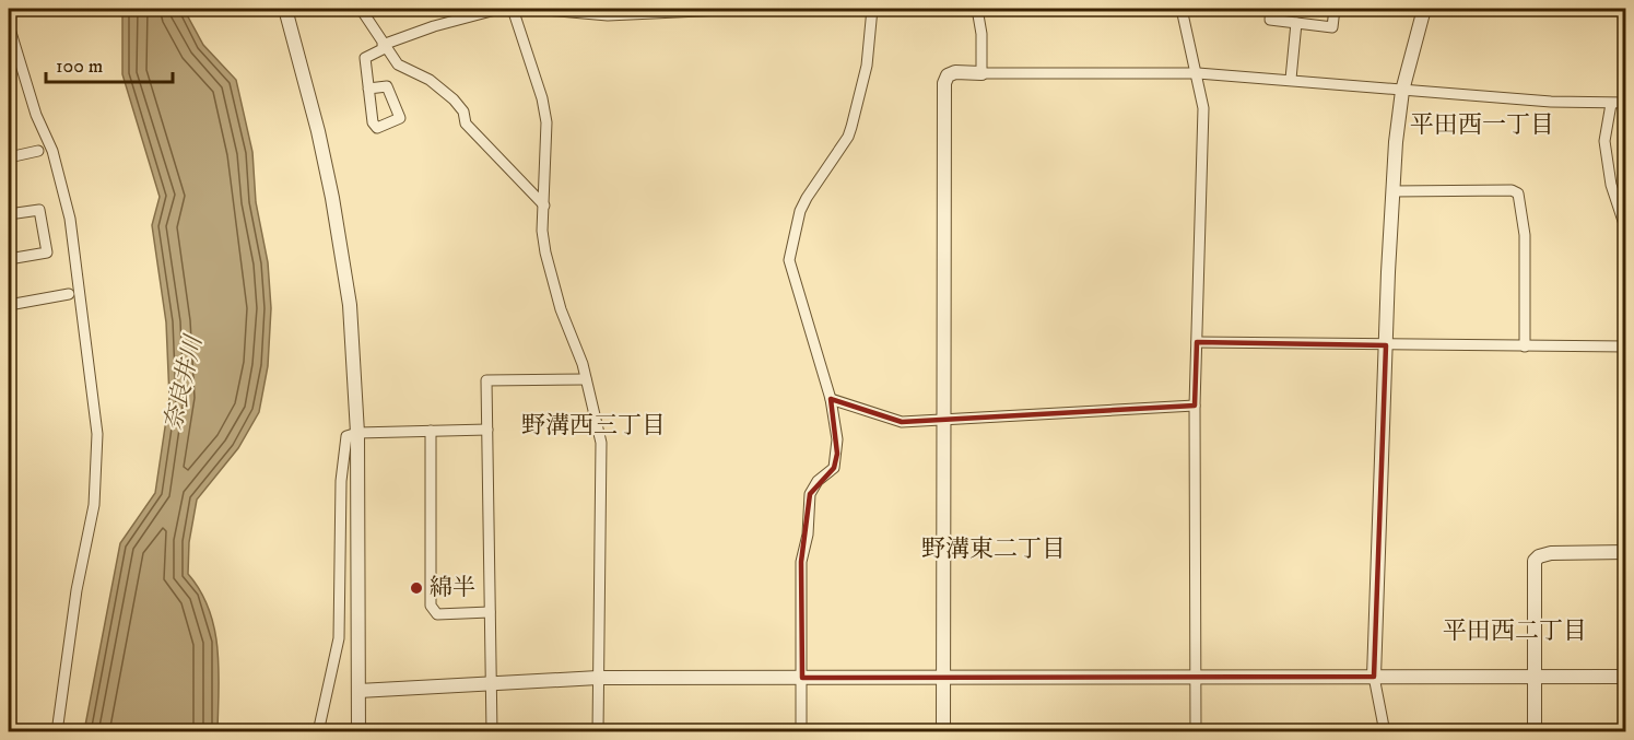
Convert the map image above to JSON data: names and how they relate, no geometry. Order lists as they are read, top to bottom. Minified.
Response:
{"districts":["平田西一丁目","野溝西三丁目","野溝東二丁目","平田西二丁目"],"water":["奈良井川"],"places":["綿半"],"scale_bar":"100 m"}
